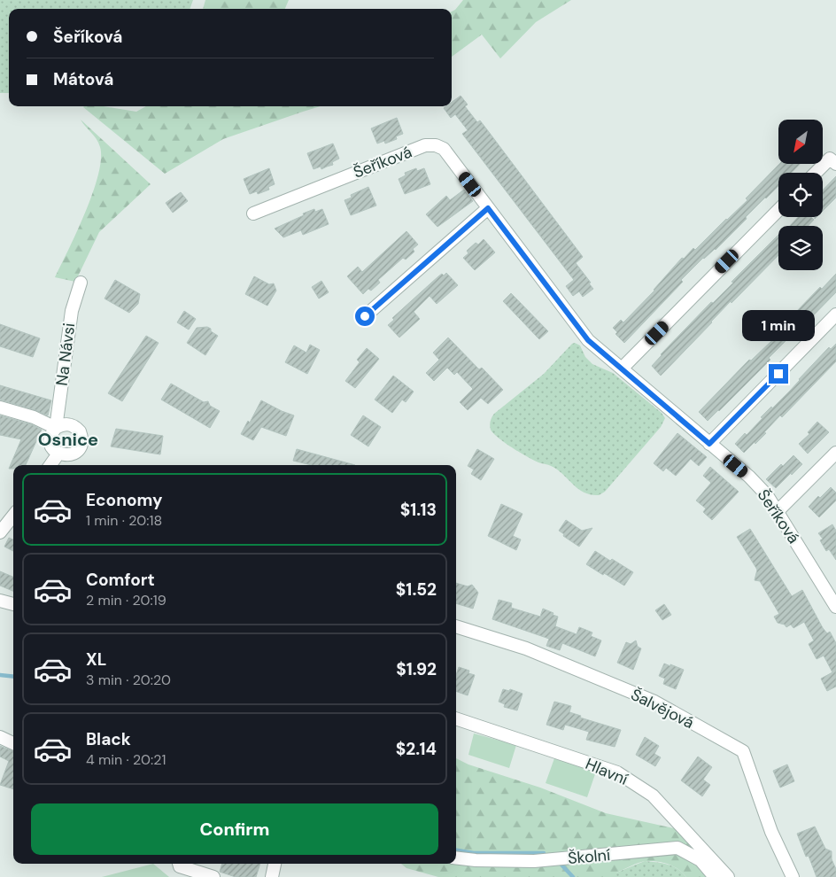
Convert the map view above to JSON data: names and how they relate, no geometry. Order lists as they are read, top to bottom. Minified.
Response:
{"streets":{"street":["Šeříková","Na Návsi","Šalvějová","Hlavní","Školní"]},"districts":["Osnice"],"north":"bottom left","page":{"banner":["Šeříková","Mátová"],"bubble":"1 min","list":[{"name":"Economy","note":"1 min · 20:18","value":"$1.13"},{"name":"Comfort","note":"2 min · 20:19","value":"$1.52"},{"name":"XL","note":"3 min · 20:20","value":"$1.92"},{"name":"Black","note":"4 min · 20:21","value":"$2.14"}],"buttons":"Confirm"}}
